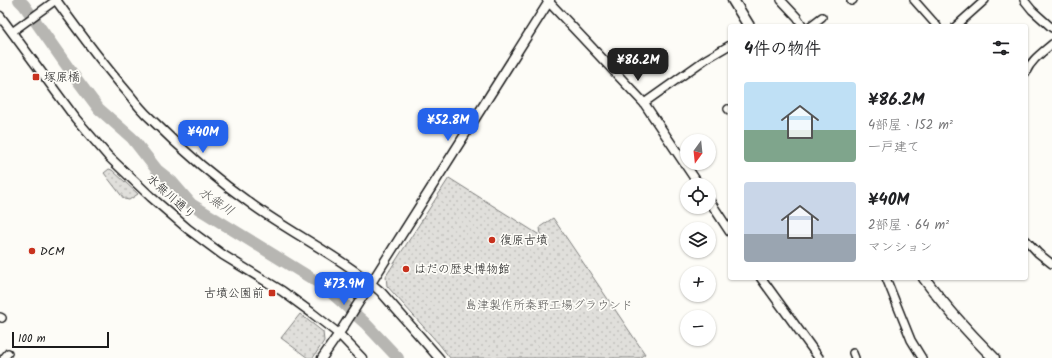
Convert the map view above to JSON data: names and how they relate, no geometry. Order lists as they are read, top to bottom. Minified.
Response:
{"streets":{"street":["水無川通り"]},"water":["水無川"],"parks":["島津製作所秦野工場グラウンド"],"places":{"transit":["塚原橋","古墳公園前"],"other":["復原古墳","DCM","はだの歴史博物館"]},"scale_bar":"100 m","north":"bottom","page":{"heading":"4件の物件","price":["¥86.2M","¥52.8M","¥40M","¥73.9M"],"list":[{"name":"¥86.2M","note":"4部屋 · 152 m² · 一戸建て"},{"name":"¥40M","note":"2部屋 · 64 m² · マンション"}],"map_buttons":["+","−"],"scale":"100 m"}}
